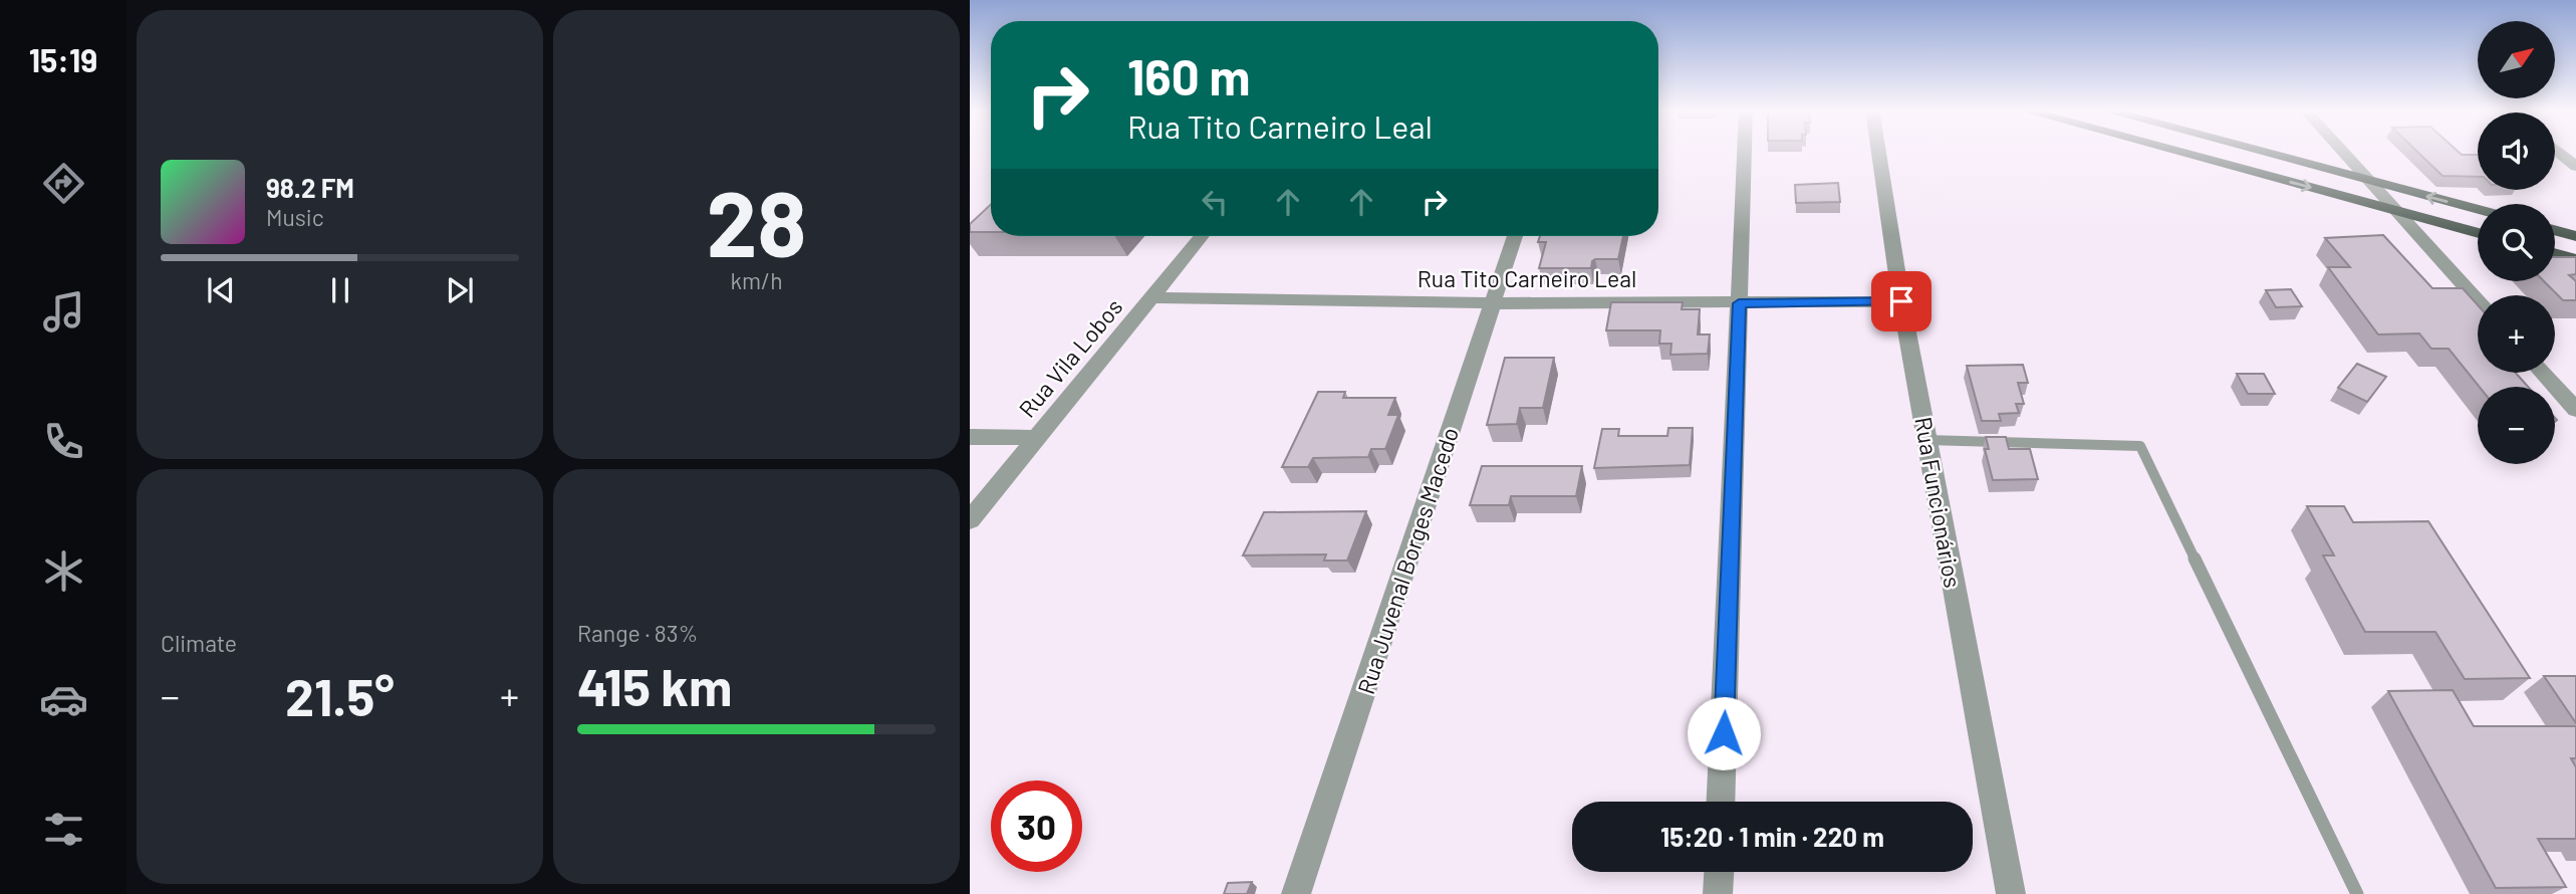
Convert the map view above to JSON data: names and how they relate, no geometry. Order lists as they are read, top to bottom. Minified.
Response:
{"streets":{"street":["Rua Tito Carneiro Leal","Rua Vila Lobos","Rua Funcionários","Rua Juvenal Borges Macedo"]},"crossings":[["Rua Tito Carneiro Leal","Rua Vila Lobos"],["Rua Tito Carneiro Leal","Rua Funcionários"],["Rua Tito Carneiro Leal","Rua Juvenal Borges Macedo"]],"north":"top right","page":{"tabs":"15:19","tile":[["28","km/h"],"Climate",["Range · 83%","415 km"]],"map_buttons":["+","−"],"turn":["160 m","Rua Tito Carneiro Leal"],"song":["98.2 FM","Music"],"heat":["−","21.5°","+"],"limit":"30","trip":"15:20 · 1 min · 220 m"}}
